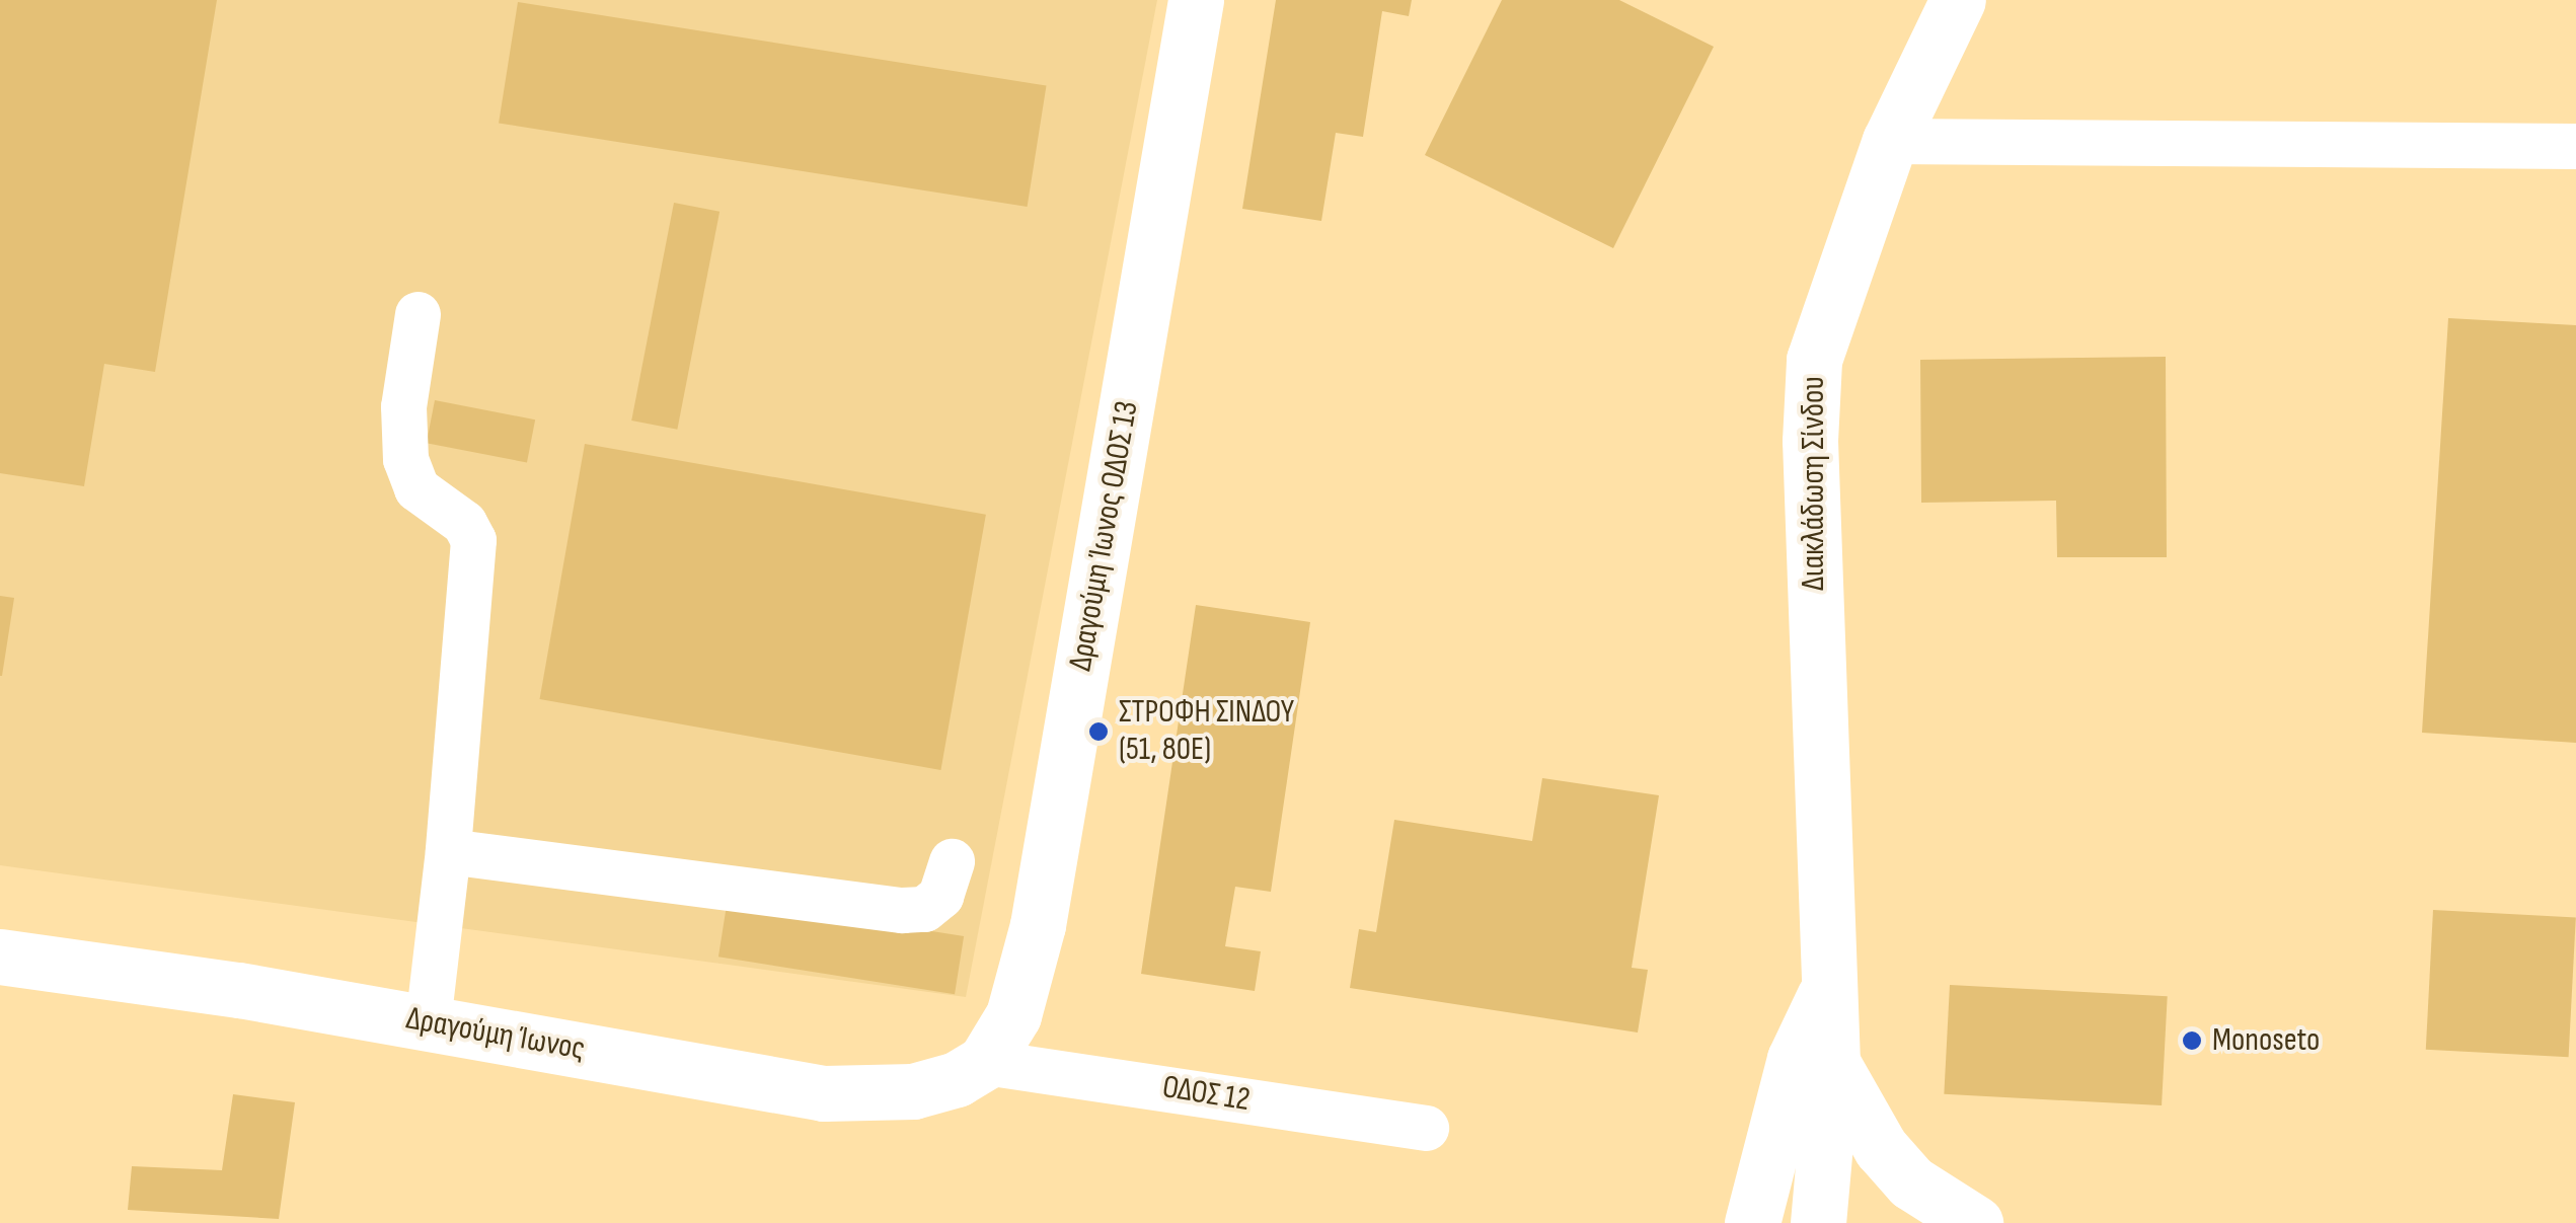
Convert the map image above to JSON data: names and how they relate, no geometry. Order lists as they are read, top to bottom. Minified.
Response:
{"streets":{"main road":["Διακλάδωση Σίνδου","Δραγούμη Ίωνος ΟΔΟΣ 13","Δραγούμη Ίωνος"],"street":["ΟΔΟΣ 12"]},"crossings":[["Δραγούμη Ίωνος ΟΔΟΣ 13","Δραγούμη Ίωνος"],["Δραγούμη Ίωνος ΟΔΟΣ 13","ΟΔΟΣ 12"],["Δραγούμη Ίωνος","ΟΔΟΣ 12"]],"places":["ΣΤΡΟΦΗ ΣΙΝΔΟΥ (51, 80Ε)","Monoseto"]}
